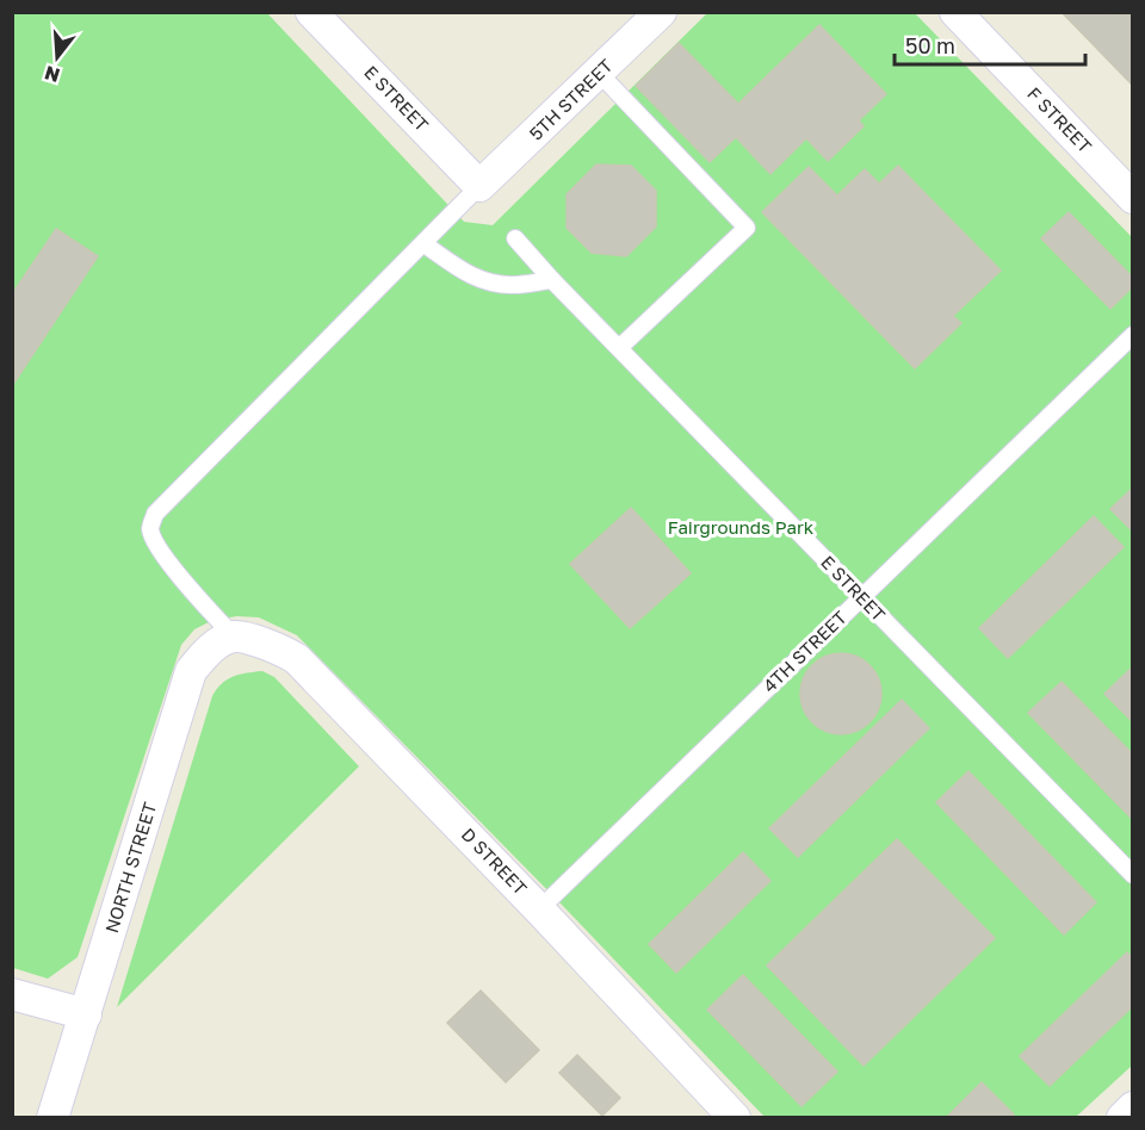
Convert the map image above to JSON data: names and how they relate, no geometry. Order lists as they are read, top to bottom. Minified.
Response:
{"streets":{"street":["E STREET","5TH STREET","F STREET","D STREET","NORTH STREET"],"lane":["4TH STREET"]},"crossings":[["E STREET","5TH STREET"],["E STREET","4TH STREET"],["4TH STREET","D STREET"],["D STREET","NORTH STREET"]],"parks":["Fairgrounds Park"],"scale_bar":"50 m","north":"bottom"}
